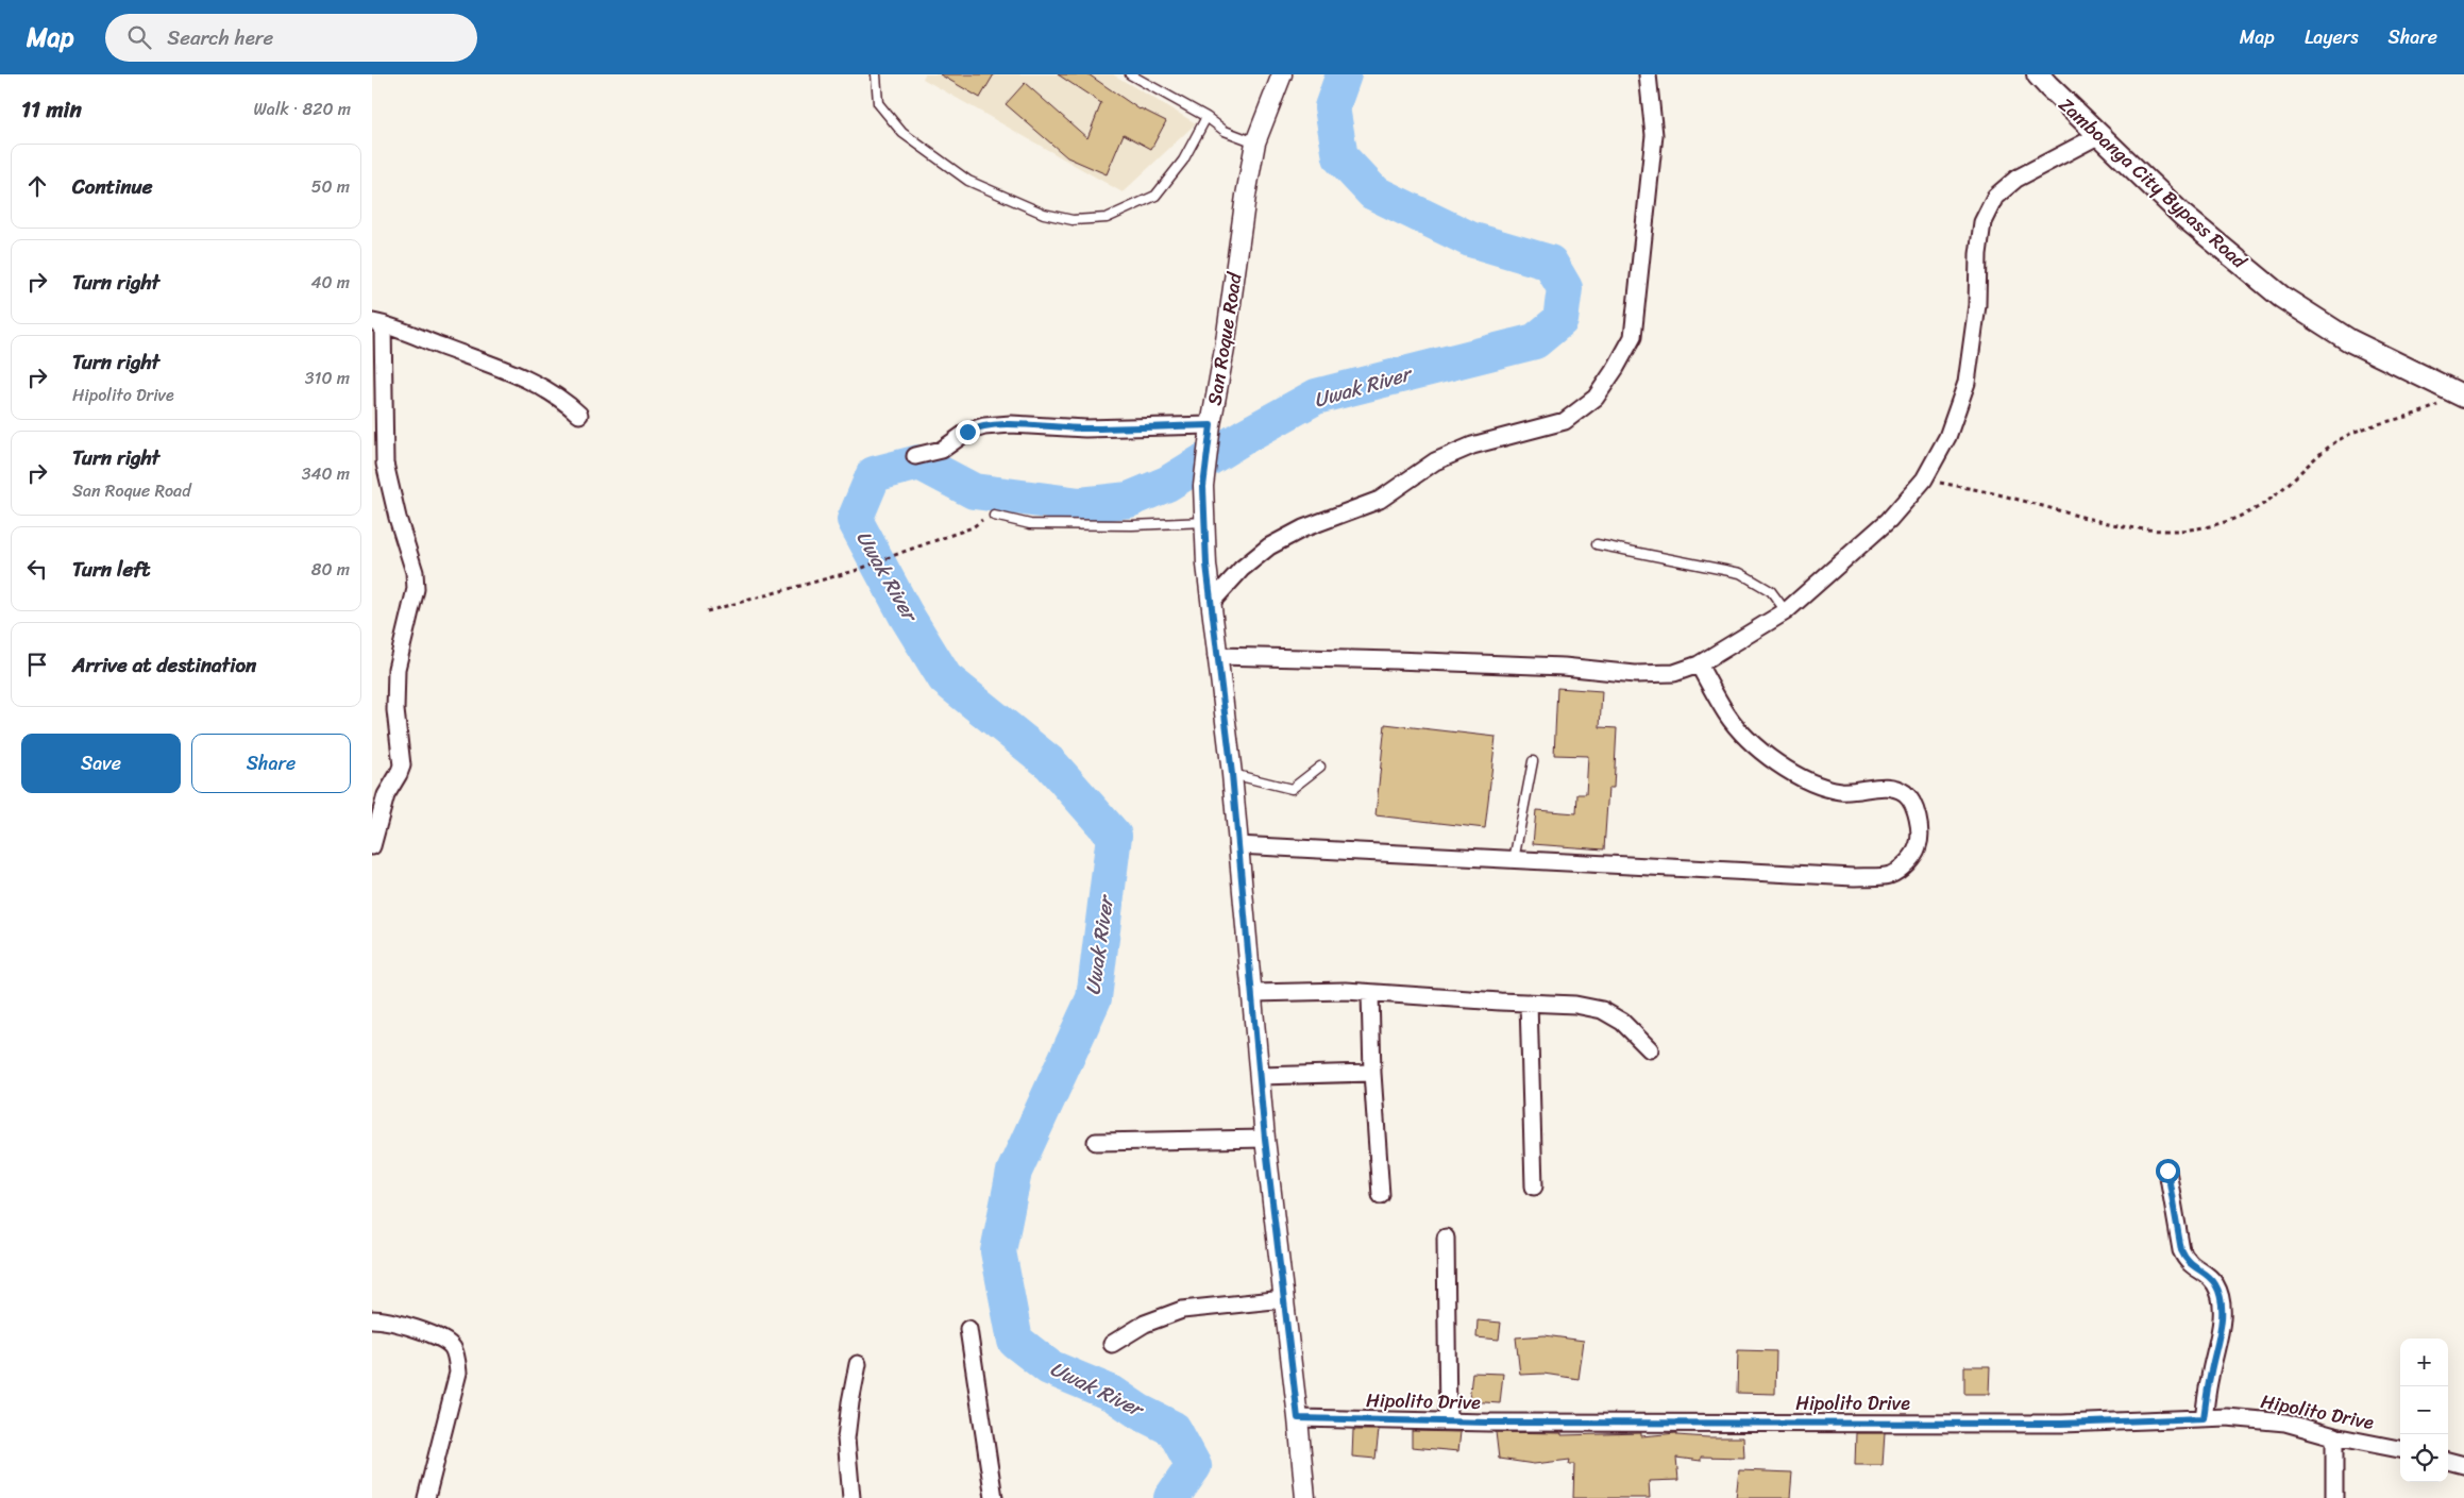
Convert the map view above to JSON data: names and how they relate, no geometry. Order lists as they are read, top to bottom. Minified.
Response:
{"streets":{"main road":["Zamboanga City Bypass Road"],"street":["San Roque Road","Hipolito Drive"]},"crossings":[["San Roque Road","Hipolito Drive"]],"water":["Uwak River"],"page":{"header":"Map","search":"Search here","nav":["Map","Layers","Share"],"heading":["11 min","Walk · 820 m"],"list":[["Continue","50 m"],["Turn right","40 m"],["Turn right","Hipolito Drive","310 m"],["Turn right","San Roque Road","340 m"],["Turn left","80 m"],"Arrive at destination"],"buttons":["Save","Share"],"map_buttons":["+","−"]}}
